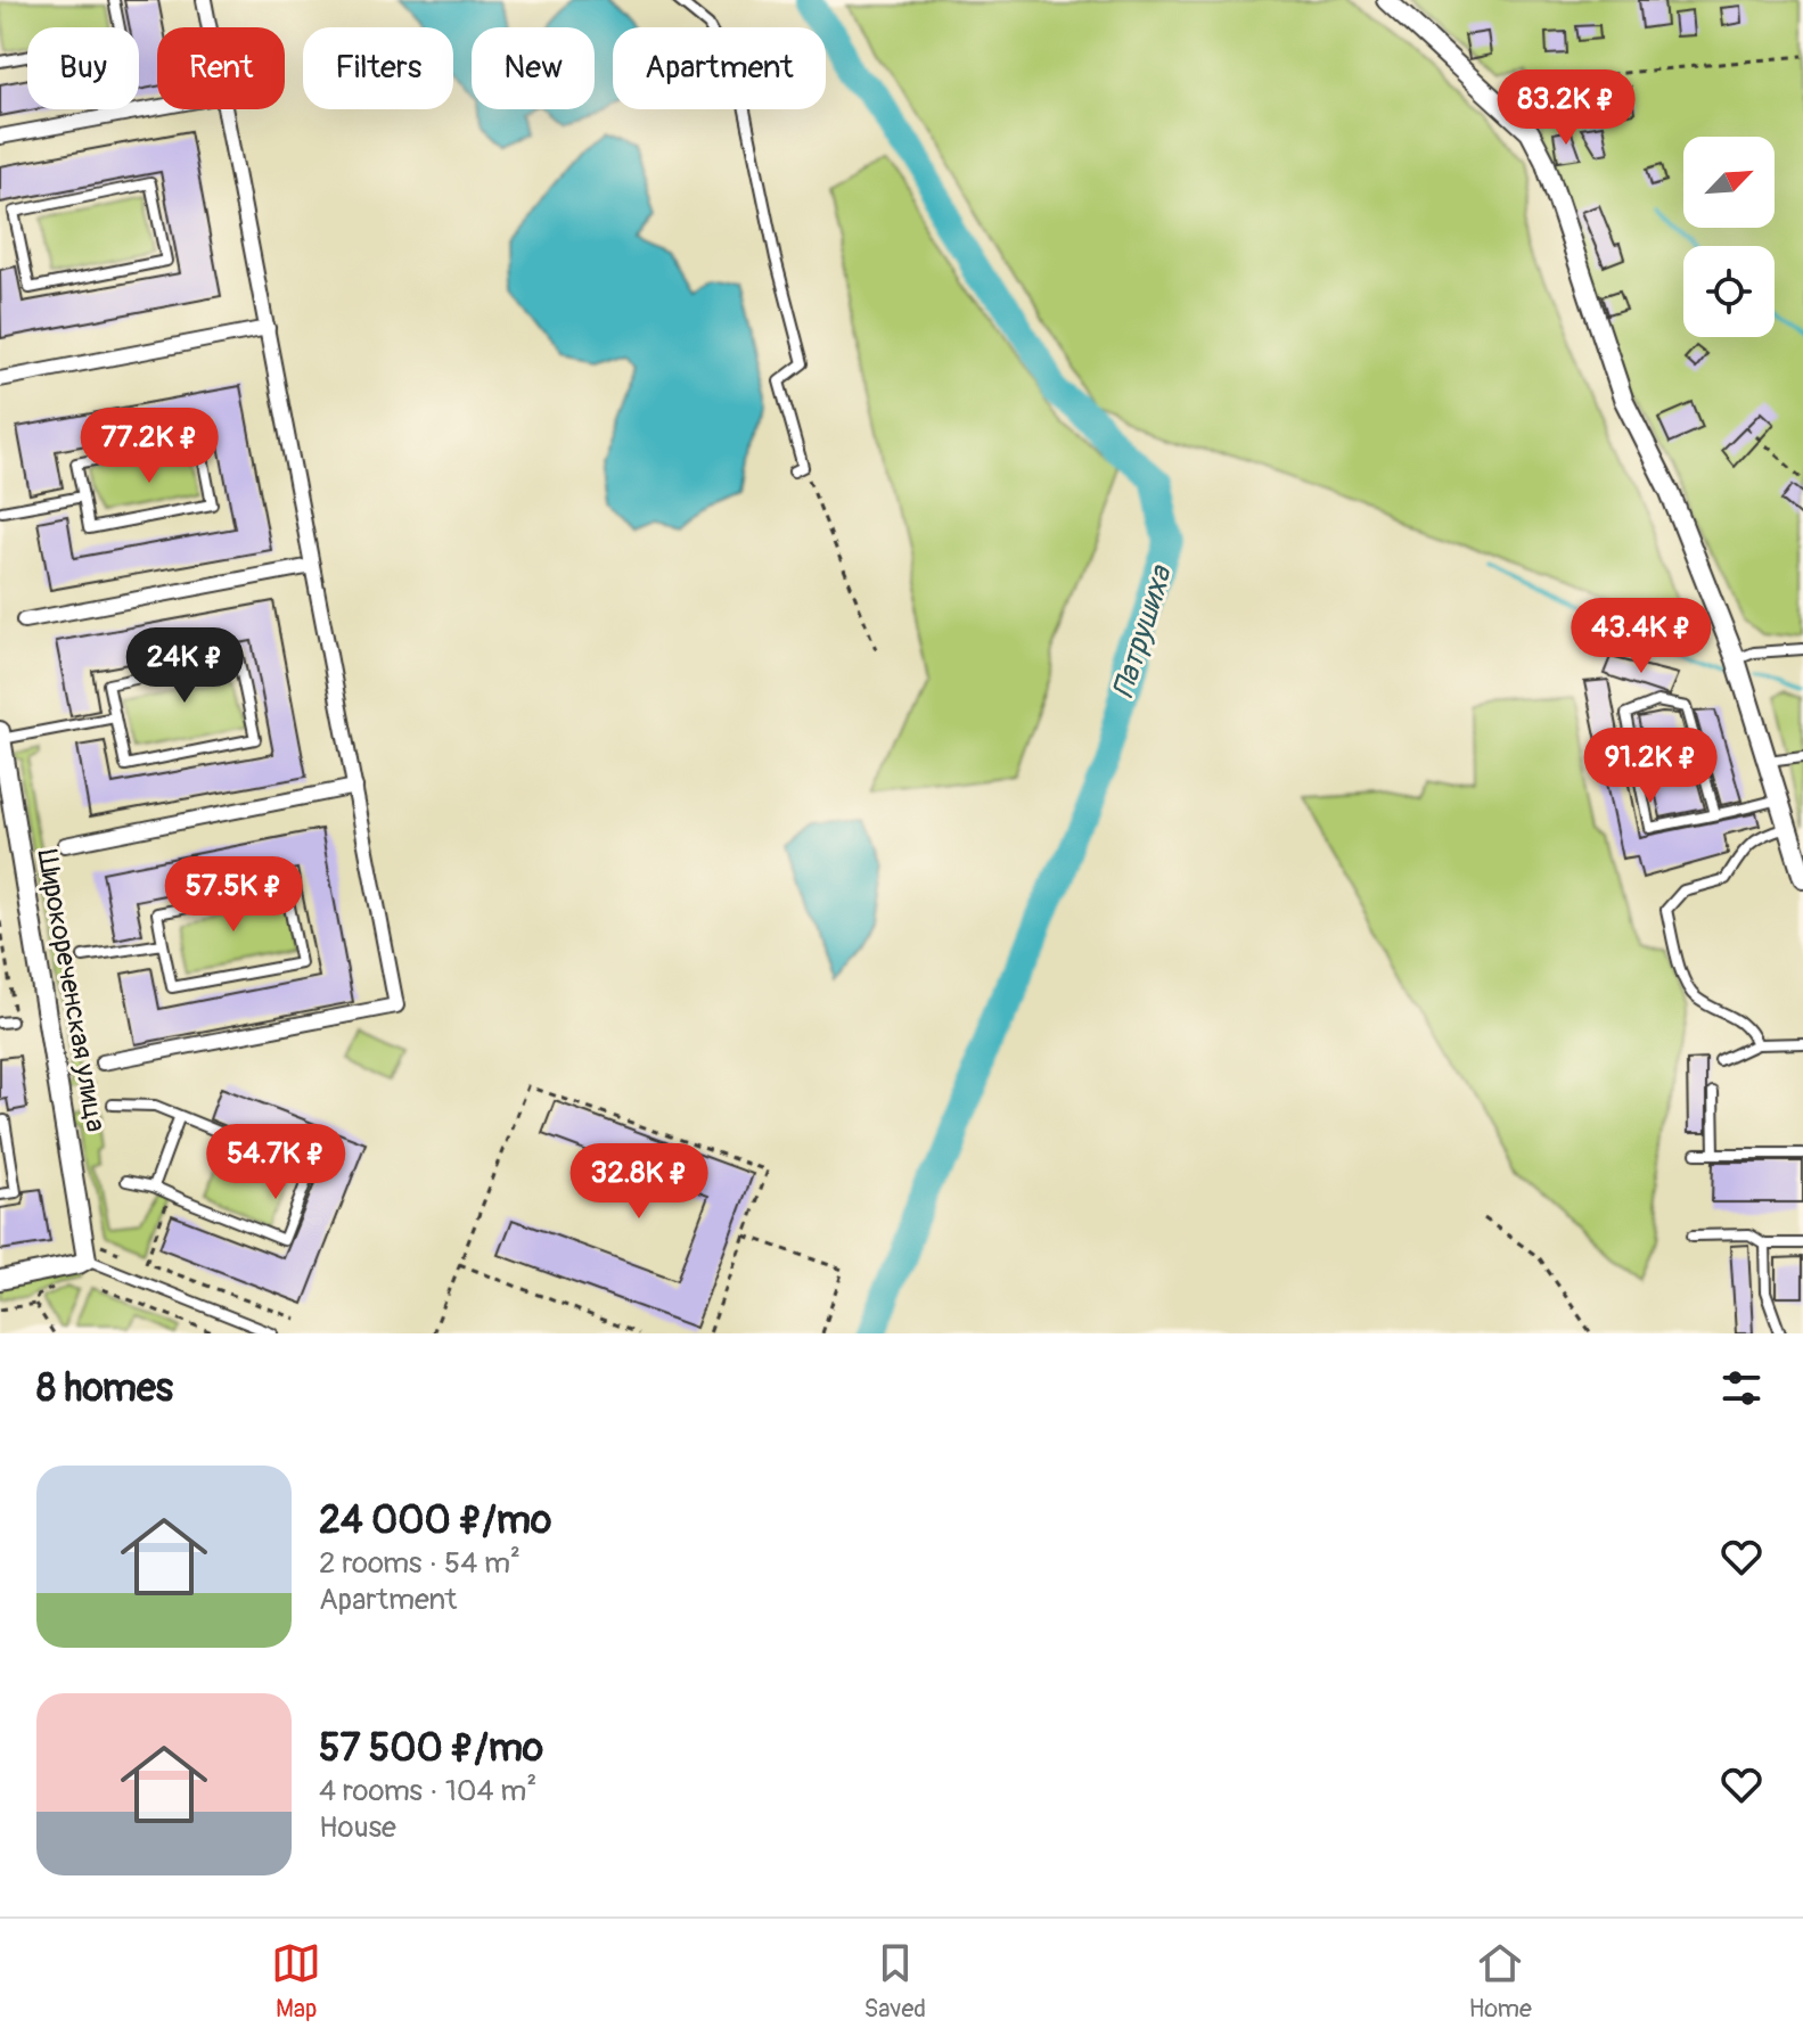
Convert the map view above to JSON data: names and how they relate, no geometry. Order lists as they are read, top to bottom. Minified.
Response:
{"streets":{"street":["Широкореченская улица"]},"water":["Патрушиха"],"north":"top right","page":{"chip":["Buy","Rent","Filters","New","Apartment"],"price":["83.2K ₽","77.2K ₽","43.4K ₽","24K ₽","91.2K ₽","57.5K ₽","54.7K ₽","32.8K ₽"],"heading":"8 homes","list":[{"name":"24 000 ₽/mo","note":"2 rooms · 54 m² · Apartment"},{"name":"57 500 ₽/mo","note":"4 rooms · 104 m² · House"}],"tabs":["Map","Saved","Home"]}}
